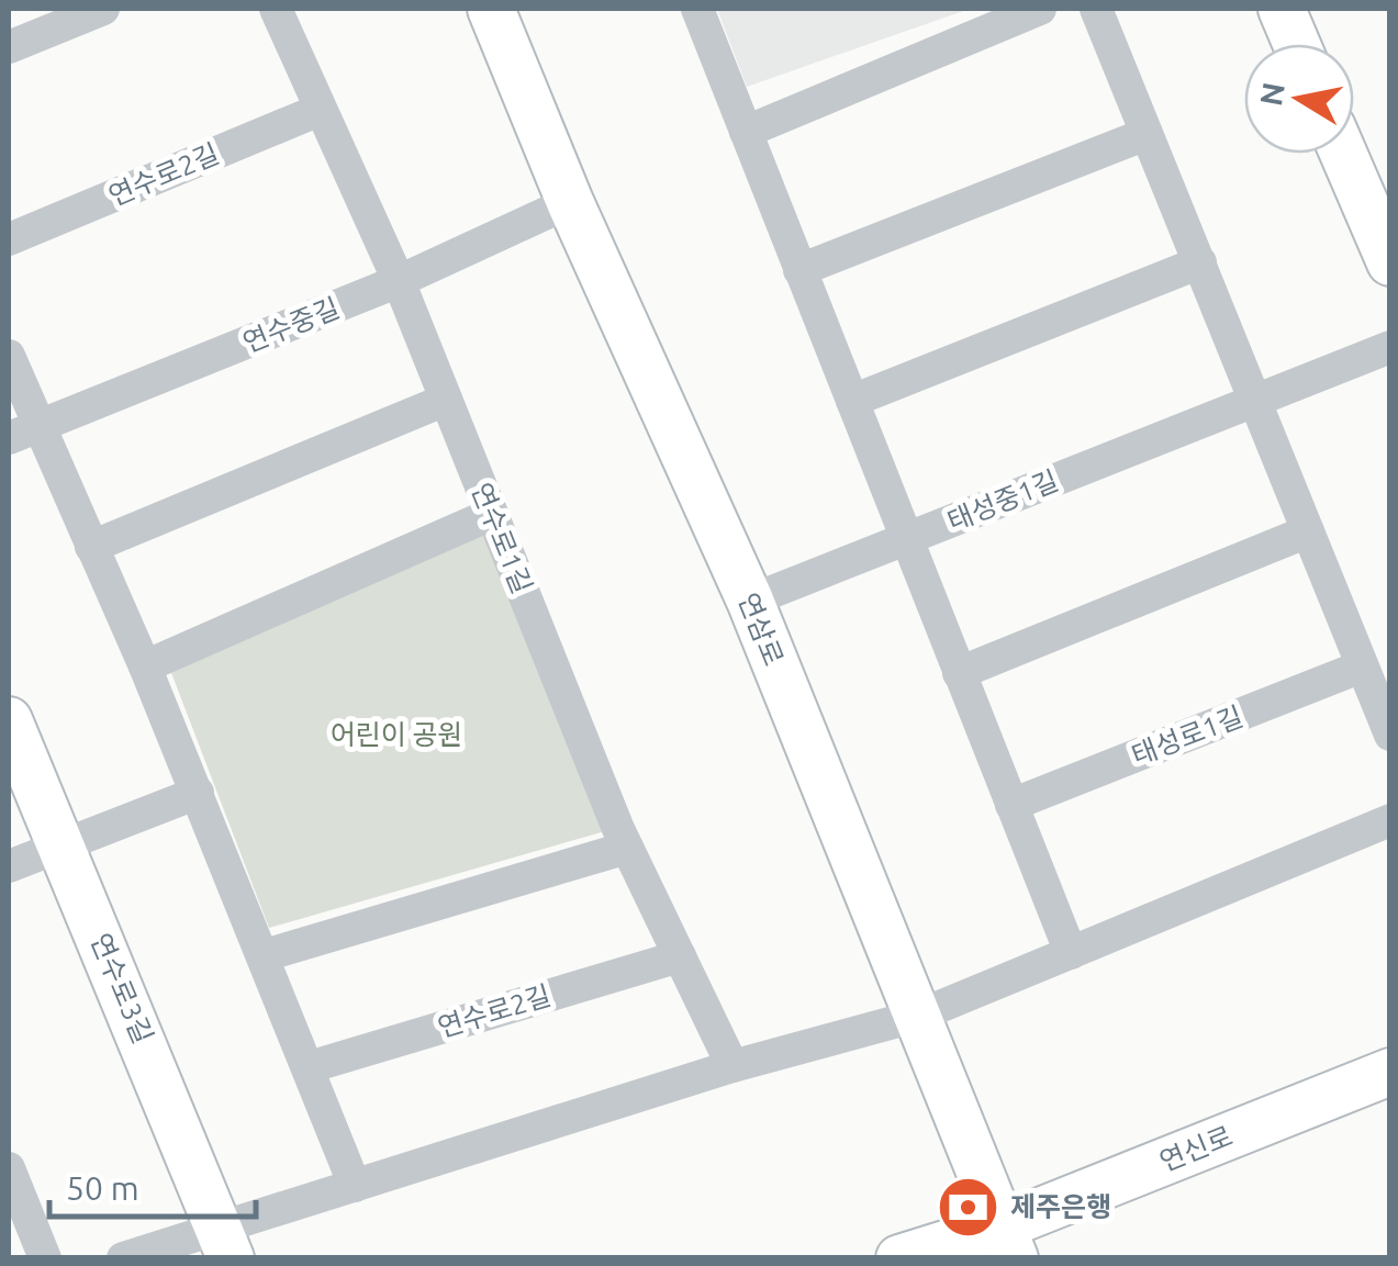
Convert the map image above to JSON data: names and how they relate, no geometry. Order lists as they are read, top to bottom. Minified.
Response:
{"streets":{"main road":["연삼로","연수로3길","연신로"],"street":["연수로2길","연수중길","태성중1길","연수로1길","태성로1길"]},"crossings":[["연수로2길","연수로1길"],["연수중길","연수로1길"],["연수중길","연삼로"],["태성중1길","연삼로"],["연삼로","연신로"]],"parks":["어린이 공원"],"places":{"bank":["제주은행"]},"scale_bar":"50 m","north":"left"}
